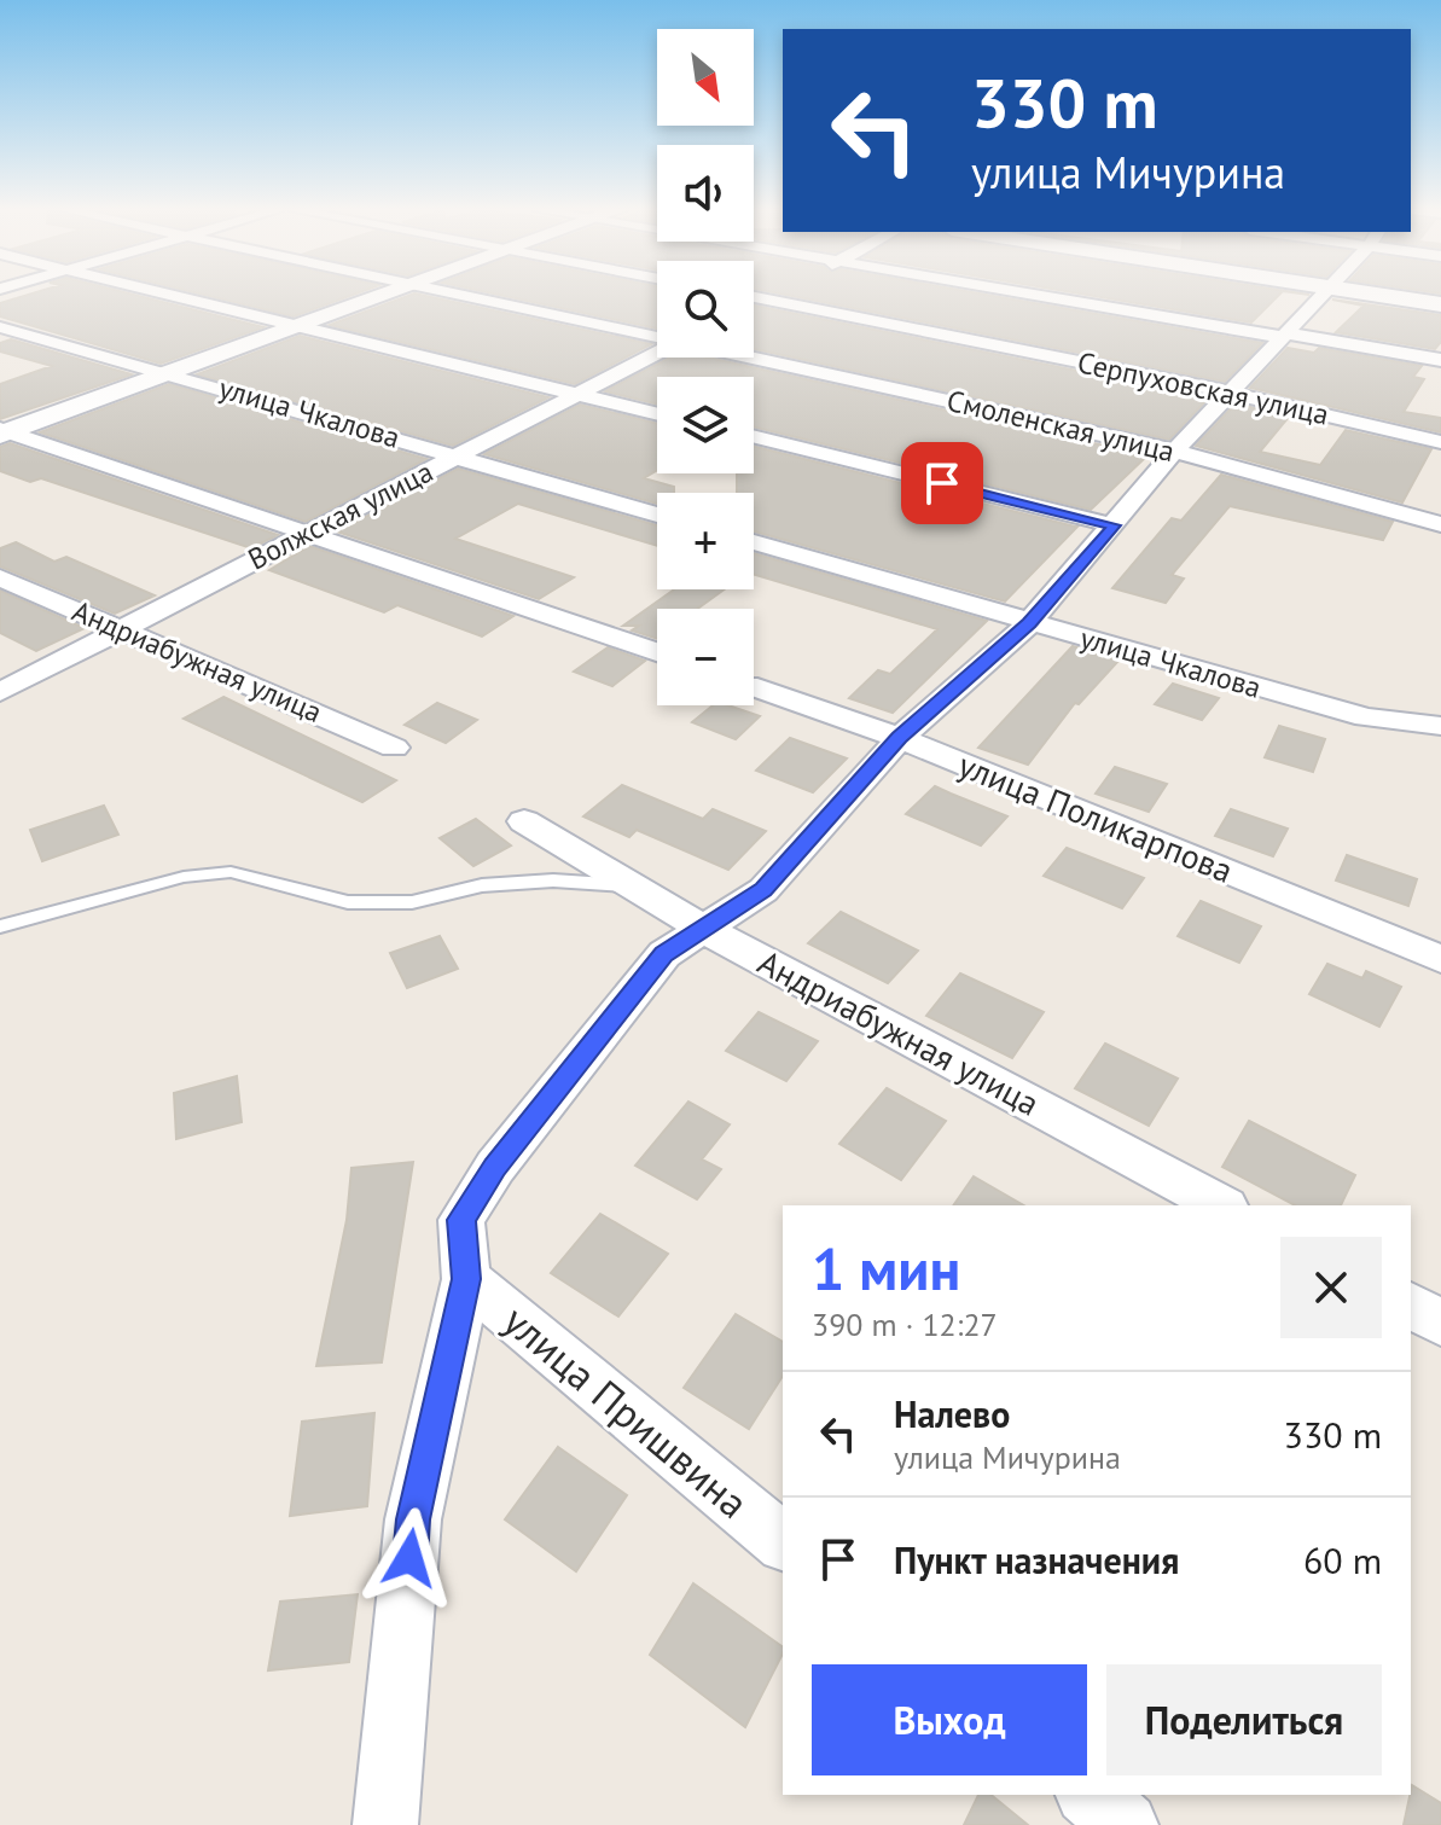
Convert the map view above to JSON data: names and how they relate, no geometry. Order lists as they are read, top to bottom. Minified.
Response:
{"streets":{"street":["Серпуховская улица","улица Чкалова","Смоленская улица","Волжская улица","Андриабужная улица","улица Поликарпова","улица Пришвина"]},"crossings":[["улица Чкалова","Волжская улица"],["Волжская улица","Андриабужная улица"]],"north":"bottom right","page":{"map_buttons":["+","−"],"turn":["330 m","улица Мичурина"],"heading":["1 мин","390 m · 12:27"],"list":[{"name":"Налево","note":"улица Мичурина","value":"330 m"},{"name":"Пункт назначения","value":"60 m"}],"buttons":["Выход","Поделиться"]}}
